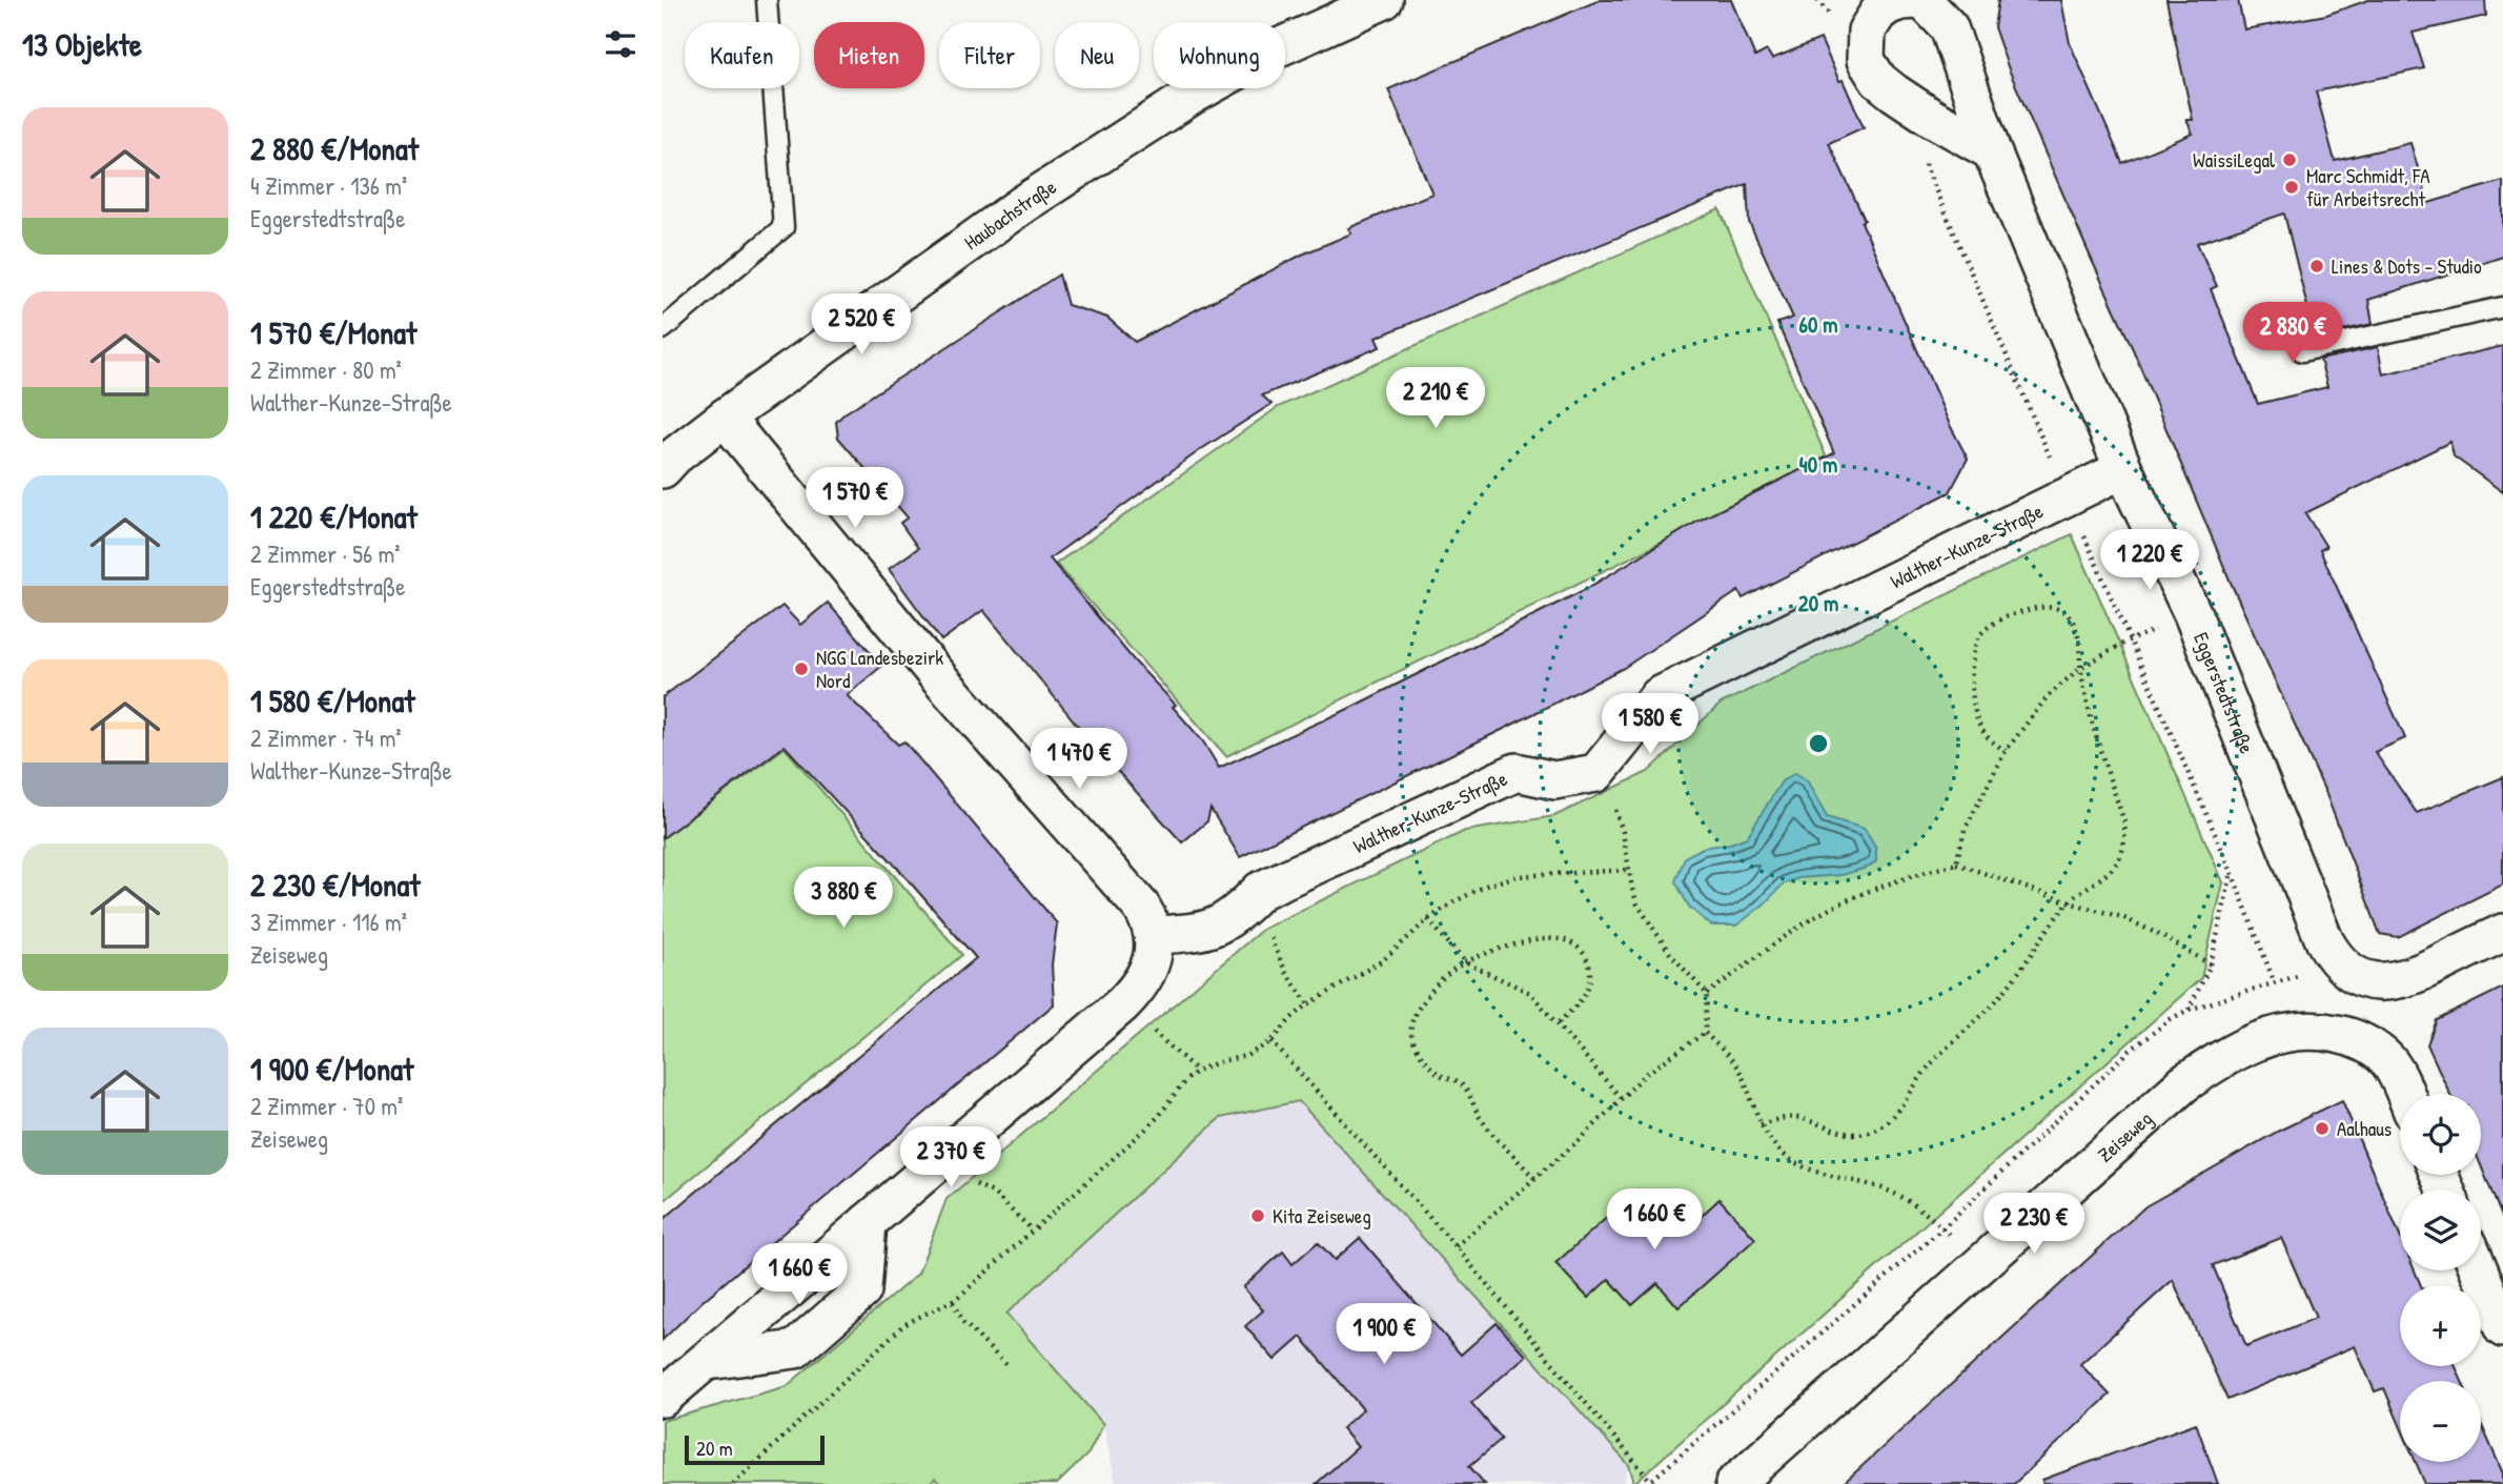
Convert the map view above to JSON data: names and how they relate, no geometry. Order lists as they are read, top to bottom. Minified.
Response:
{"streets":{"street":["Haubachstraße","Walther-Kunze-Straße","Eggerstedtstraße","Zeiseweg"]},"crossings":[["Walther-Kunze-Straße","Eggerstedtstraße"]],"places":["WaissiLegal","Marc Schmidt, FA für Arbeitsrecht","Lines & Dots - Studio","NGG Landesbezirk Nord","Aalhaus","Kita Zeiseweg"],"scale_bar":"20 m","page":{"heading":"13 Objekte","chip":["Kaufen","Mieten","Filter","Neu","Wohnung"],"list":[{"name":"2 880 €/Monat","note":"4 Zimmer · 136 m² · Eggerstedtstraße"},{"name":"1 570 €/Monat","note":"2 Zimmer · 80 m² · Walther-Kunze-Straße"},{"name":"1 220 €/Monat","note":"2 Zimmer · 56 m² · Eggerstedtstraße"},{"name":"1 580 €/Monat","note":"2 Zimmer · 74 m² · Walther-Kunze-Straße"},{"name":"2 230 €/Monat","note":"3 Zimmer · 116 m² · Zeiseweg"},{"name":"1 900 €/Monat","note":"2 Zimmer · 70 m² · Zeiseweg"}],"price":["2 520 €","2 880 €","2 210 €","1 570 €","1 220 €","1 580 €","1 470 €","3 880 €","2 370 €","1 660 €","2 230 €","1 660 €","1 900 €"],"map_buttons":["+","−"],"scale":"20 m"},"rings":["60 m","40 m","20 m"]}
